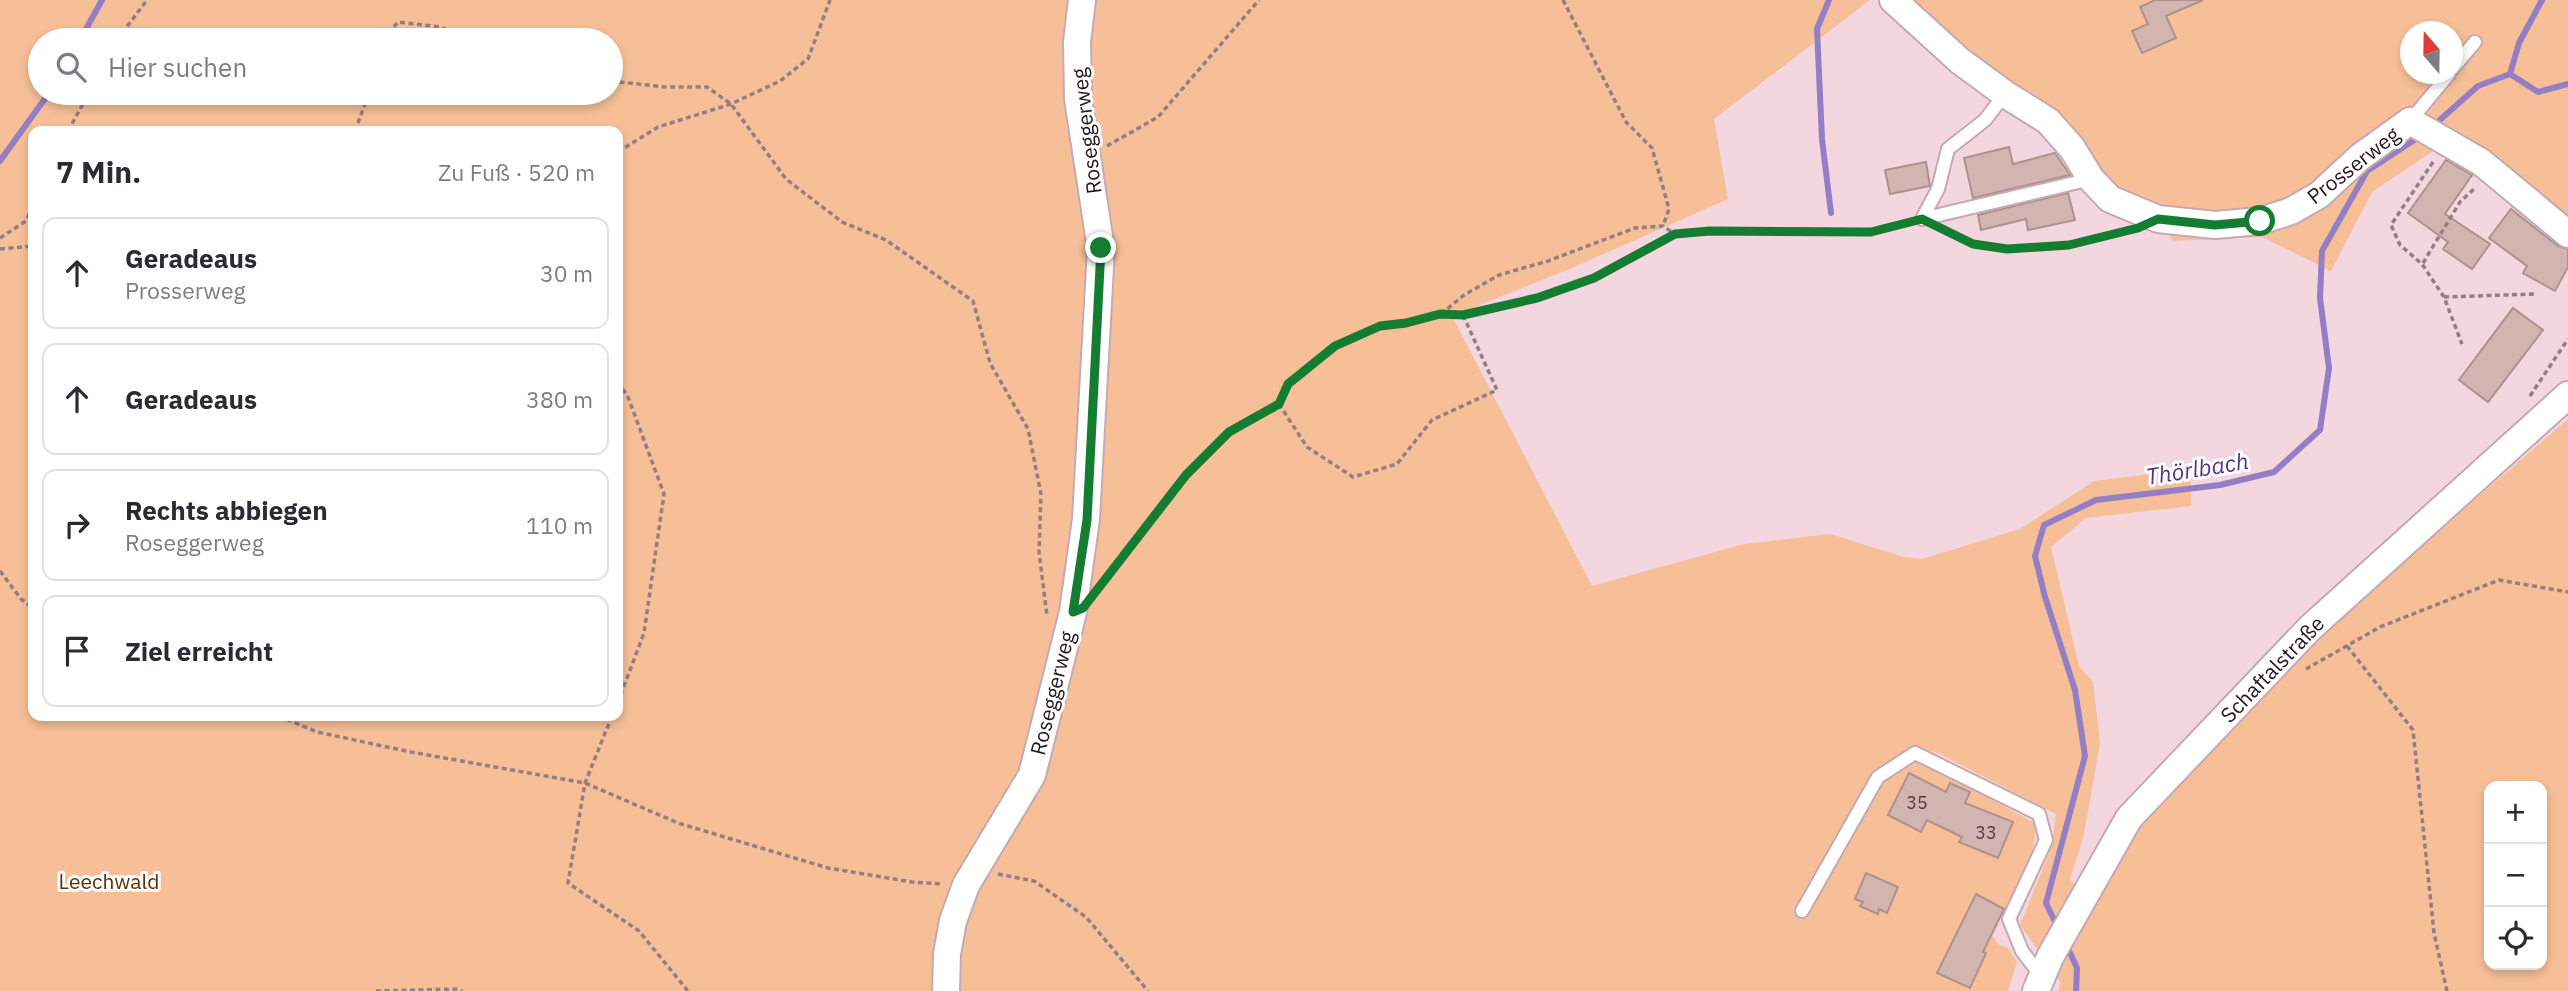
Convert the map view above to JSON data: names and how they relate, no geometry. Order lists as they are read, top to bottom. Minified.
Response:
{"streets":{"street":["Roseggerweg","Prosserweg","Schaftalstraße"]},"water":["Thörlbach"],"parks":["Leechwald"],"house_numbers":["35","33"],"north":"top","page":{"search":"Hier suchen","heading":["7 Min.","Zu Fuß · 520 m"],"list":[["Geradeaus","Prosserweg","30 m"],["Geradeaus","380 m"],["Rechts abbiegen","Roseggerweg","110 m"],"Ziel erreicht"],"map_buttons":["+","−"]}}
